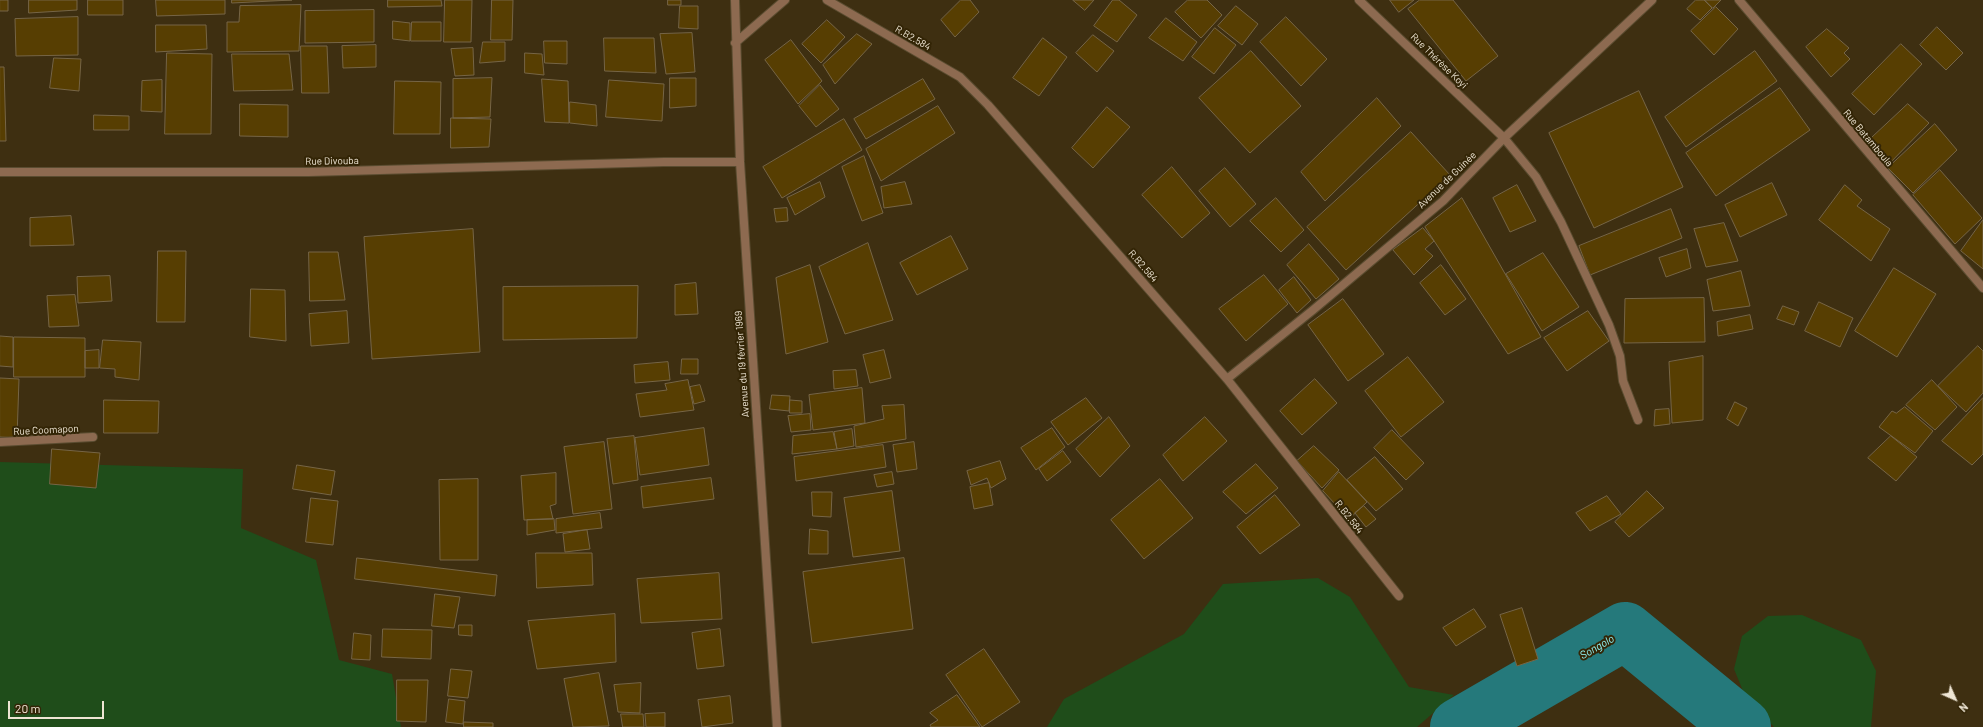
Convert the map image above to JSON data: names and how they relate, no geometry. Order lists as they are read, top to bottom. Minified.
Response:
{"streets":{"street":["R.B2.584","Rue Thérèse Koyi","Rue Batamboula","Rue Divouba","Avenue de Guinée","Avenue du 19 février 1969","Rue Coomapon"]},"crossings":[["R.B2.584","Avenue de Guinée"],["Rue Thérèse Koyi","Avenue de Guinée"],["Rue Divouba","Avenue du 19 février 1969"]],"water":["Songolo"],"scale_bar":"20 m","north":"bottom right"}
